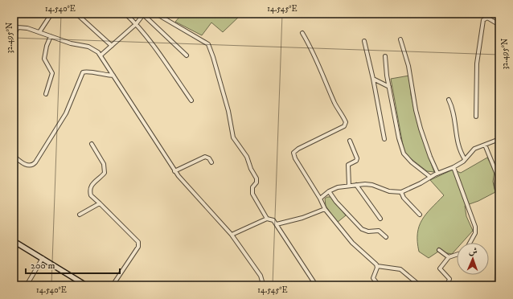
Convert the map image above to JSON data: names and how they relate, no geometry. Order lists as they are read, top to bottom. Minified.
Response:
{"scale_bar":"200 m","north":"top","coordinates":["14.540°E","14.545°E","32.495°N"]}
